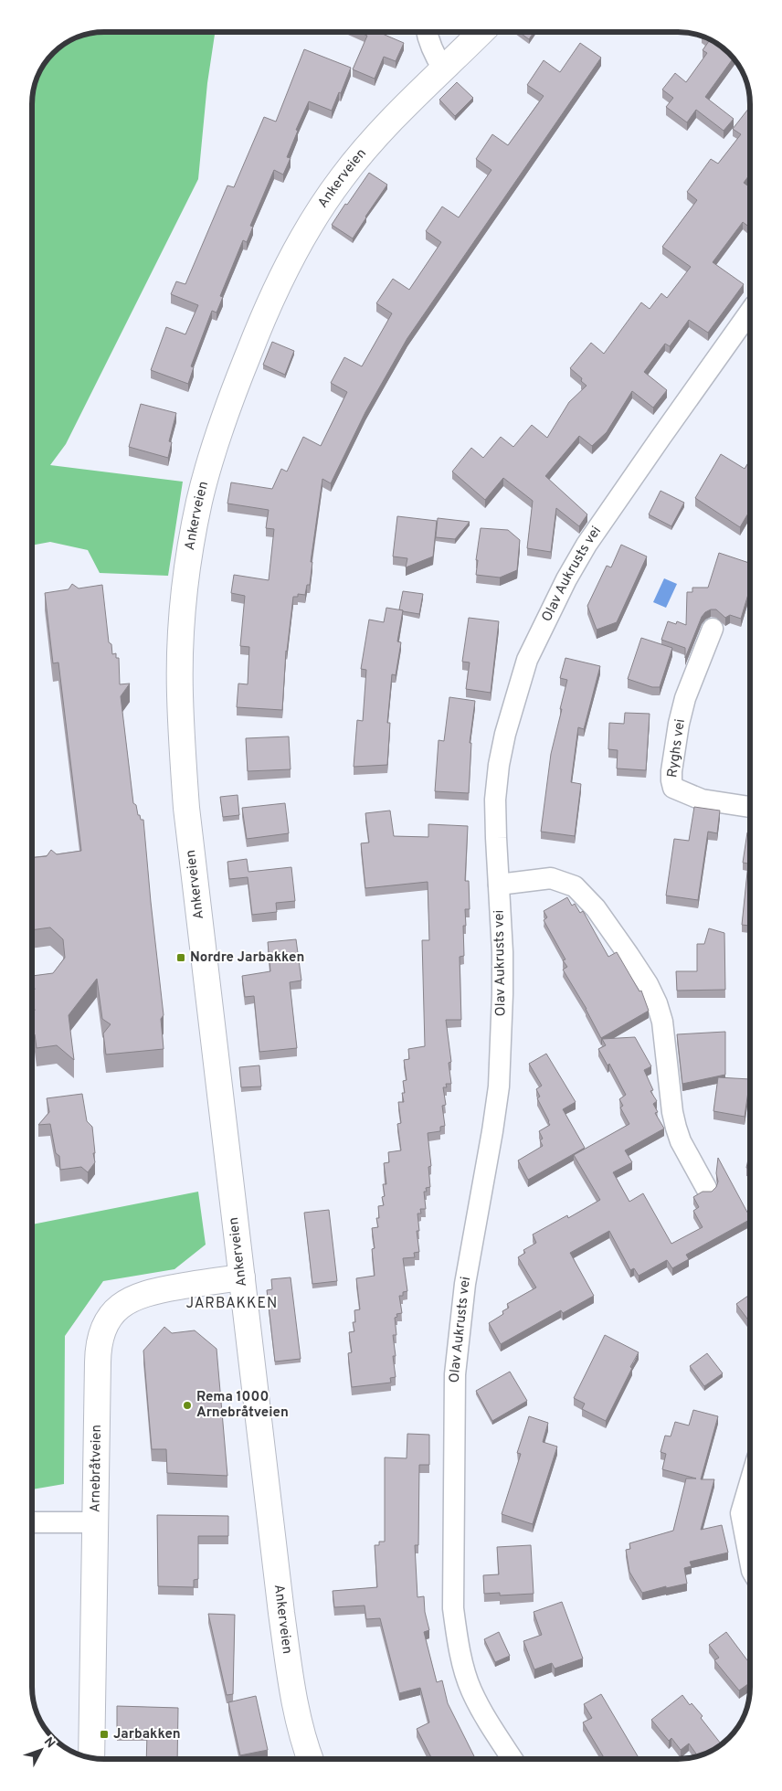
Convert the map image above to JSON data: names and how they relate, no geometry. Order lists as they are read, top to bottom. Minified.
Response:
{"streets":{"main road":["Ankerveien","Arnebråtveien"],"street":["Olav Aukrusts vei","Ryghs vei"]},"crossings":[["Ankerveien","Arnebråtveien"]],"districts":["JARBAKKEN"],"places":{"transit":["Nordre Jarbakken","Jarbakken"],"other":["Rema 1000 Arnebråtveien"]},"north":"top right"}
